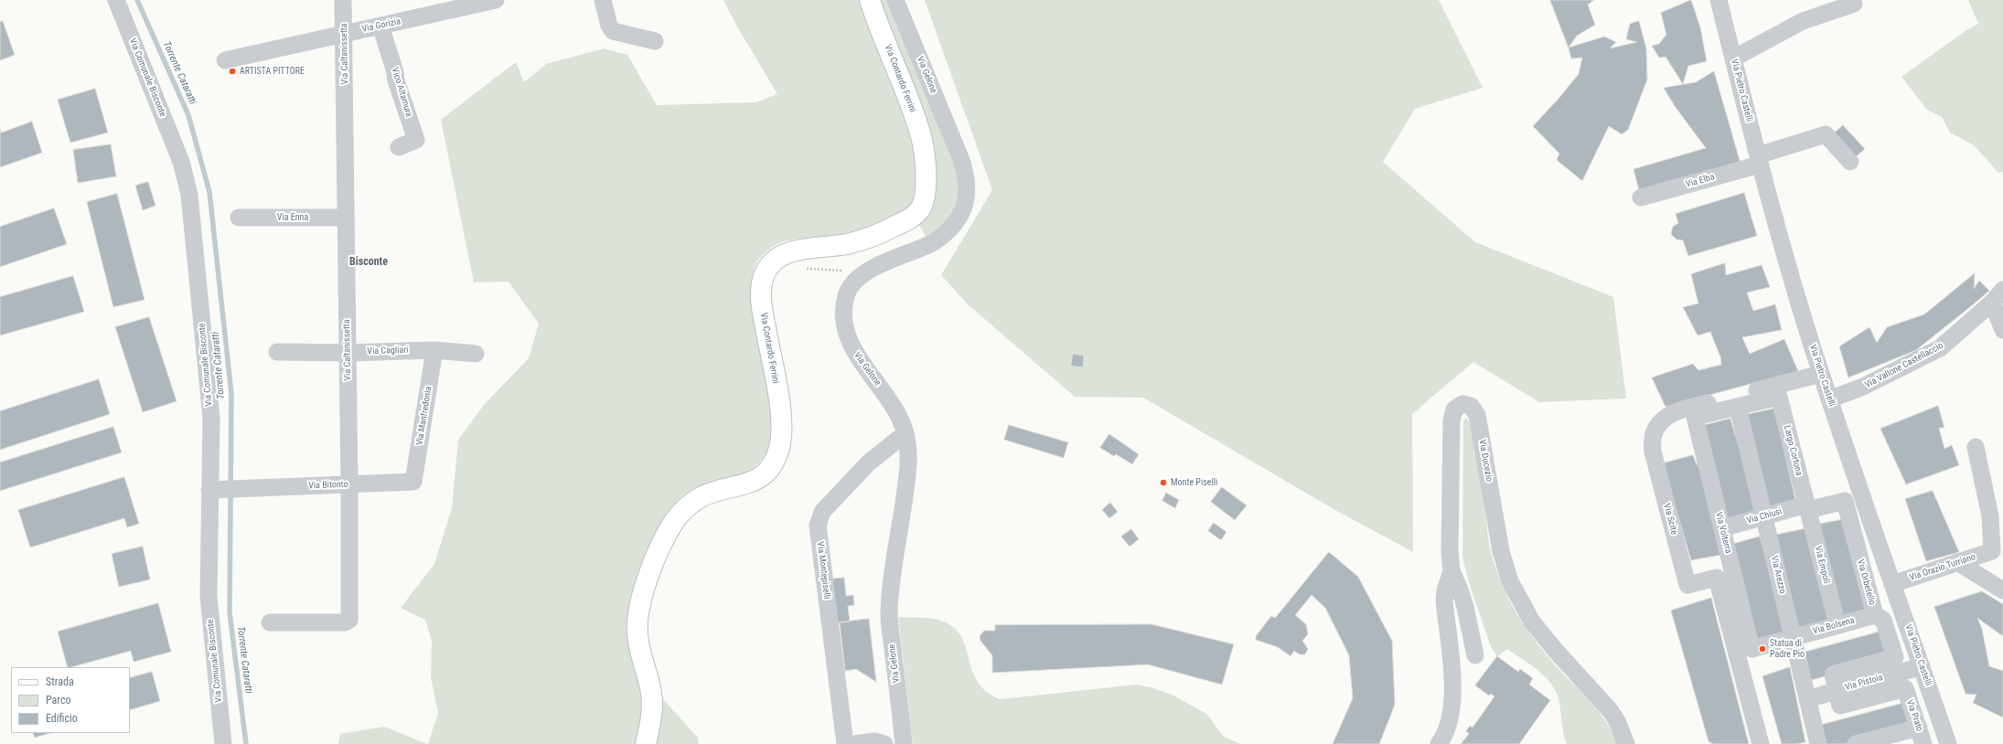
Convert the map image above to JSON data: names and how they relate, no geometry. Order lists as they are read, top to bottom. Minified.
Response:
{"streets":{"main road":["Via Contardo Ferrini"],"street":["Via Gorizia","Via Caltanissetta","Via Gelone","Via Comunale Bisconte","Via Pietro Castelli","Vico Altamura","Via Elba","Via Enna","Via Cagliari","Via Vallone Castellaccio","Via Manfredonia","Largo Cortona","Via Ducezio","Via Bitonto","Via Chiusi","Via Scite","Via Volterra","Via Empoli","Via Orazio Turriano","Via Montepiselli","Via Arezzo","Via Orbetello","Via Bolsena","Via Pistoia","Via Prato"]},"crossings":[["Via Gorizia","Via Caltanissetta"],["Via Gorizia","Vico Altamura"],["Via Caltanissetta","Via Enna"],["Via Caltanissetta","Via Cagliari"],["Via Caltanissetta","Via Bitonto"],["Via Gelone","Via Montepiselli"],["Via Comunale Bisconte","Via Bitonto"],["Via Pietro Castelli","Via Elba"],["Via Pietro Castelli","Via Vallone Castellaccio"],["Via Pietro Castelli","Via Scite"],["Via Pietro Castelli","Via Orazio Turriano"],["Via Pietro Castelli","Via Pistoia"],["Via Cagliari","Via Manfredonia"],["Via Manfredonia","Via Bitonto"],["Largo Cortona","Via Chiusi"],["Largo Cortona","Via Volterra"],["Largo Cortona","Via Empoli"],["Largo Cortona","Via Arezzo"],["Via Chiusi","Via Volterra"],["Via Chiusi","Via Empoli"],["Via Chiusi","Via Arezzo"],["Via Chiusi","Via Orbetello"],["Via Volterra","Via Arezzo"],["Via Volterra","Via Bolsena"],["Via Empoli","Via Bolsena"],["Via Arezzo","Via Bolsena"],["Via Arezzo","Via Pistoia"],["Via Orbetello","Via Bolsena"],["Via Orbetello","Via Pistoia"],["Via Orbetello","Via Prato"],["Via Pistoia","Via Prato"]],"districts":["Bisconte"],"water":["Torrente Cataratti"],"places":["ARTISTA PITTORE","Monte Piselli","Statua di Padre Pio"],"legend":["Strada","Parco","Edificio"]}
